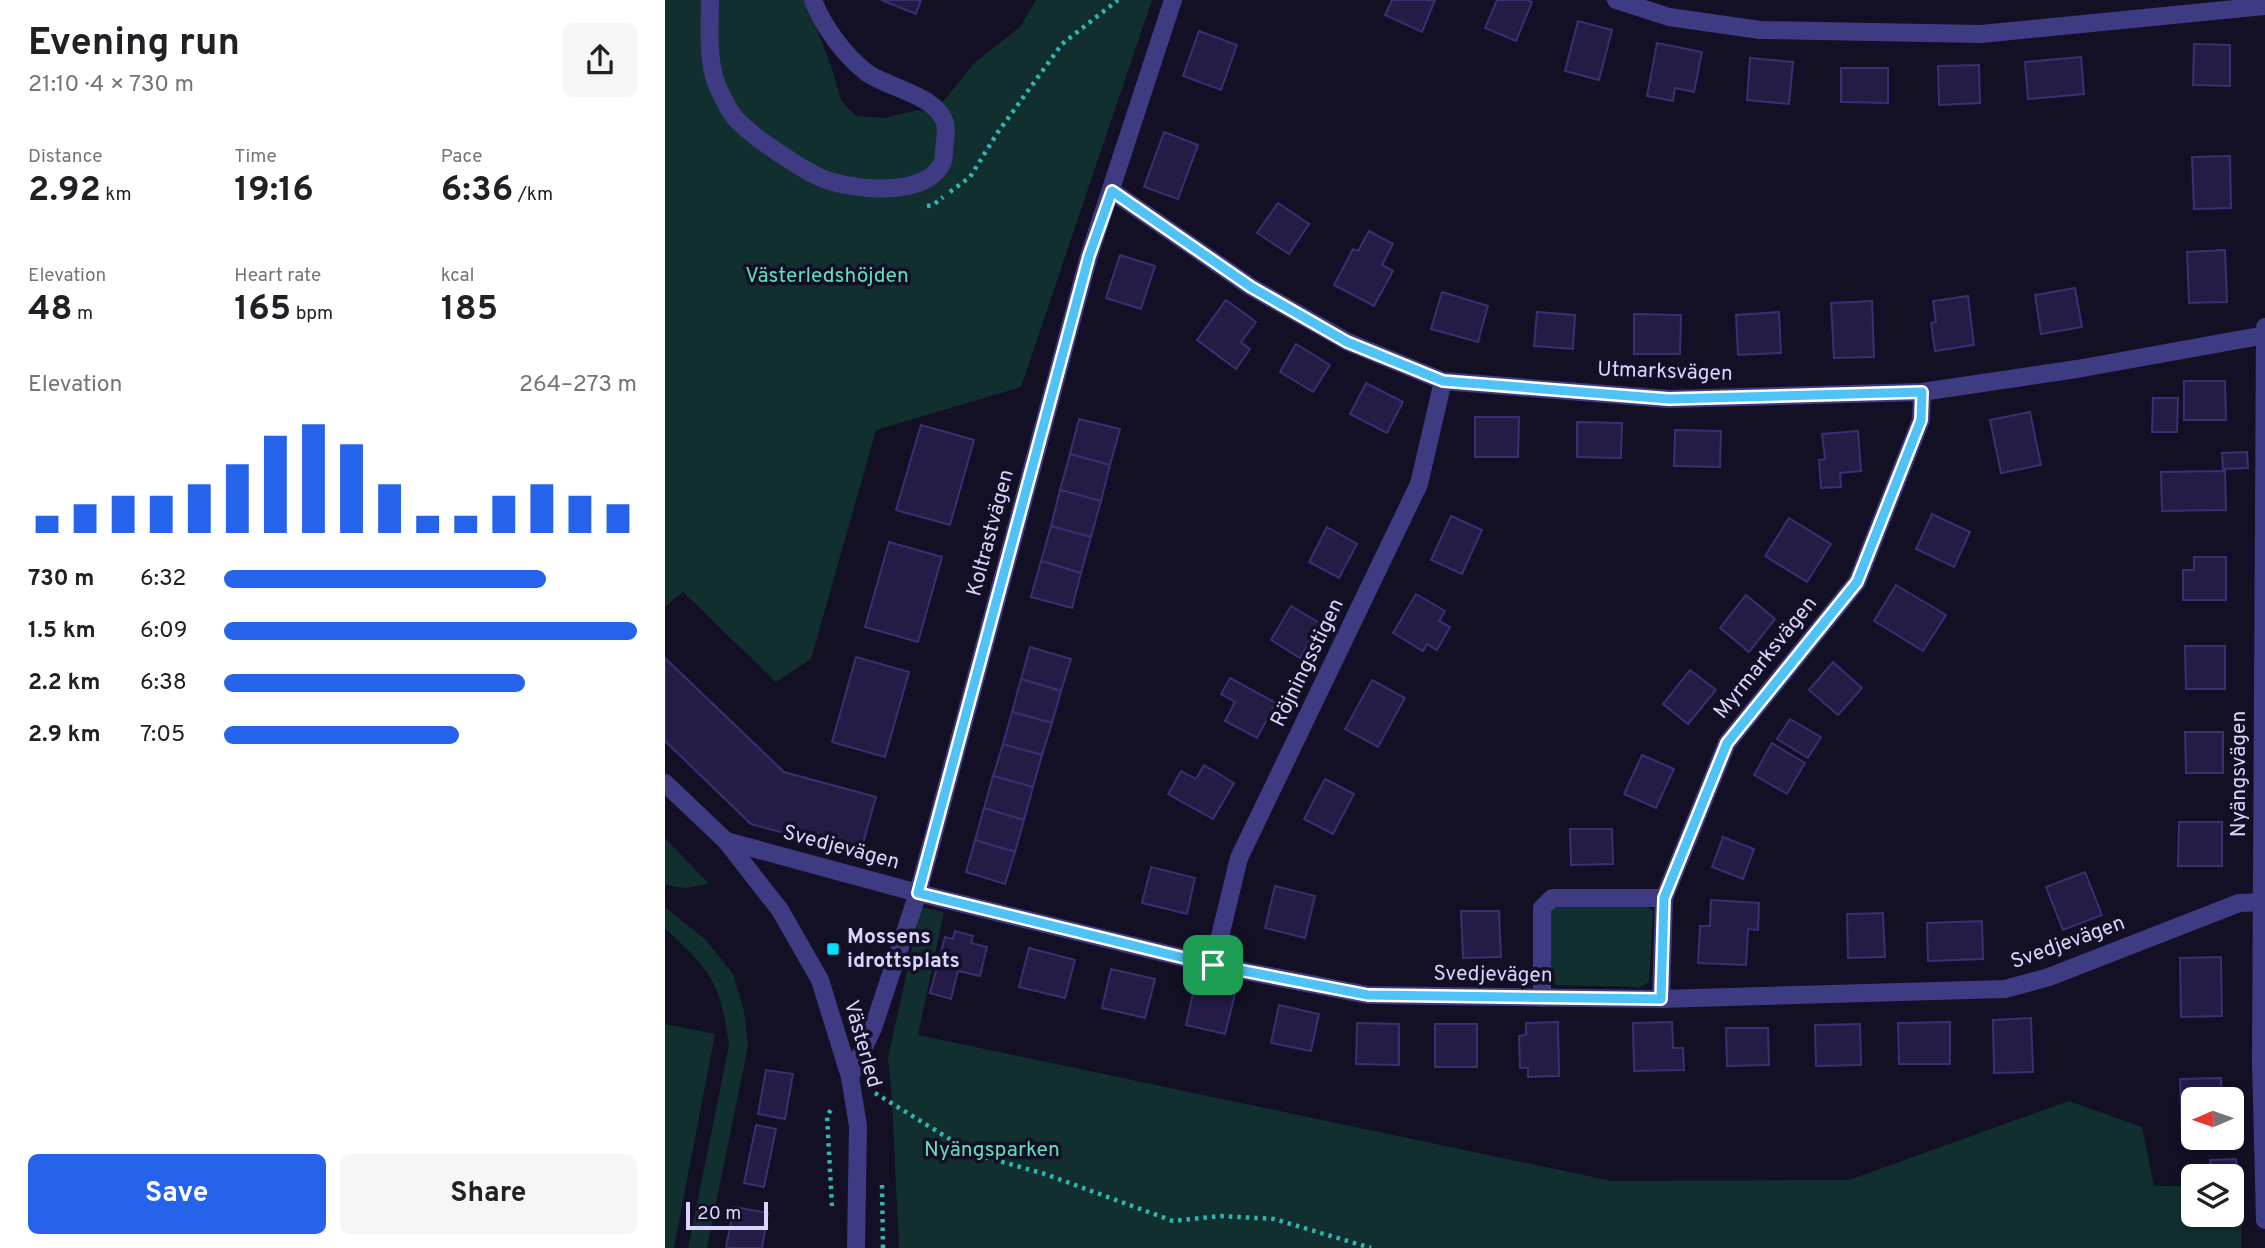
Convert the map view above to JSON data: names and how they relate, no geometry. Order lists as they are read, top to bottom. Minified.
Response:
{"streets":{"street":["Utmarksvägen","Koltrastvägen","Myrmarksvägen","Röjningsstigen","Nyängsvägen","Svedjevägen","Västerled"]},"crossings":[["Utmarksvägen","Koltrastvägen"],["Utmarksvägen","Myrmarksvägen"],["Utmarksvägen","Röjningsstigen"],["Utmarksvägen","Nyängsvägen"],["Koltrastvägen","Svedjevägen"],["Koltrastvägen","Västerled"],["Myrmarksvägen","Svedjevägen"],["Röjningsstigen","Svedjevägen"],["Nyängsvägen","Svedjevägen"],["Svedjevägen","Västerled"]],"parks":["Västerledshöjden","Nyängsparken"],"places":{"transit":["Mossens idrottsplats"]},"scale_bar":"20 m","north":"left","page":{"heading":["Evening run","21:10 · 4 × 730 m"],"stats":[["Distance","2.92 km"],["Time","19:16"],["Pace","6:36 /km"],["Elevation","48 m"],["Heart rate","165 bpm"],["kcal","185"]],"chart":["Elevation","264–273 m"],"list":[{"name":"730 m","note":"6:32"},{"name":"1.5 km","note":"6:09"},{"name":"2.2 km","note":"6:38"},{"name":"2.9 km","note":"7:05"}],"buttons":["Save","Share"],"scale":"20 m"}}
